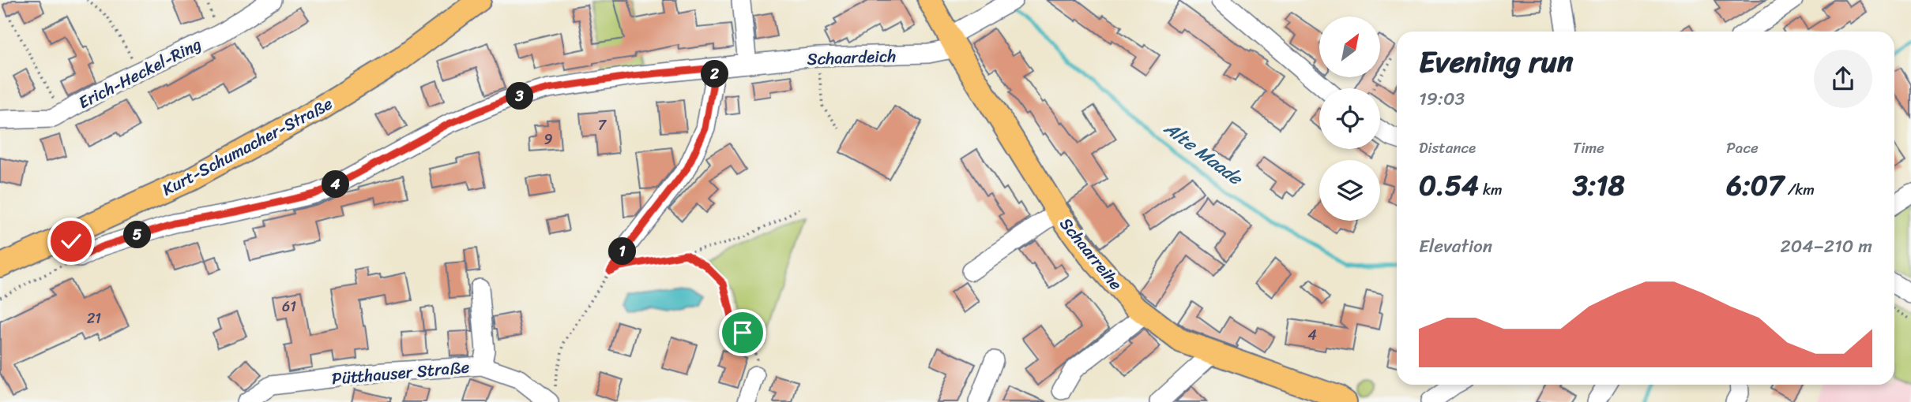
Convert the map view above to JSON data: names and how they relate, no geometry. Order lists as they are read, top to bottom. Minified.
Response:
{"streets":{"main road":["Kurt-Schumacher-Straße","Schaarreihe"],"street":["Schaardeich","Erich-Heckel-Ring","Pütthauser Straße"]},"crossings":[["Schaardeich","Schaarreihe"]],"water":["Alte Maade"],"house_numbers":["7","9","61","21","4"],"north":"top right","page":{"heading":["Evening run","19:03"],"pins":["2","3","4","5","1"],"stats":[["Distance","0.54 km"],["Time","3:18"],["Pace","6:07 /km"]],"chart":["Elevation","204–210 m"]}}
